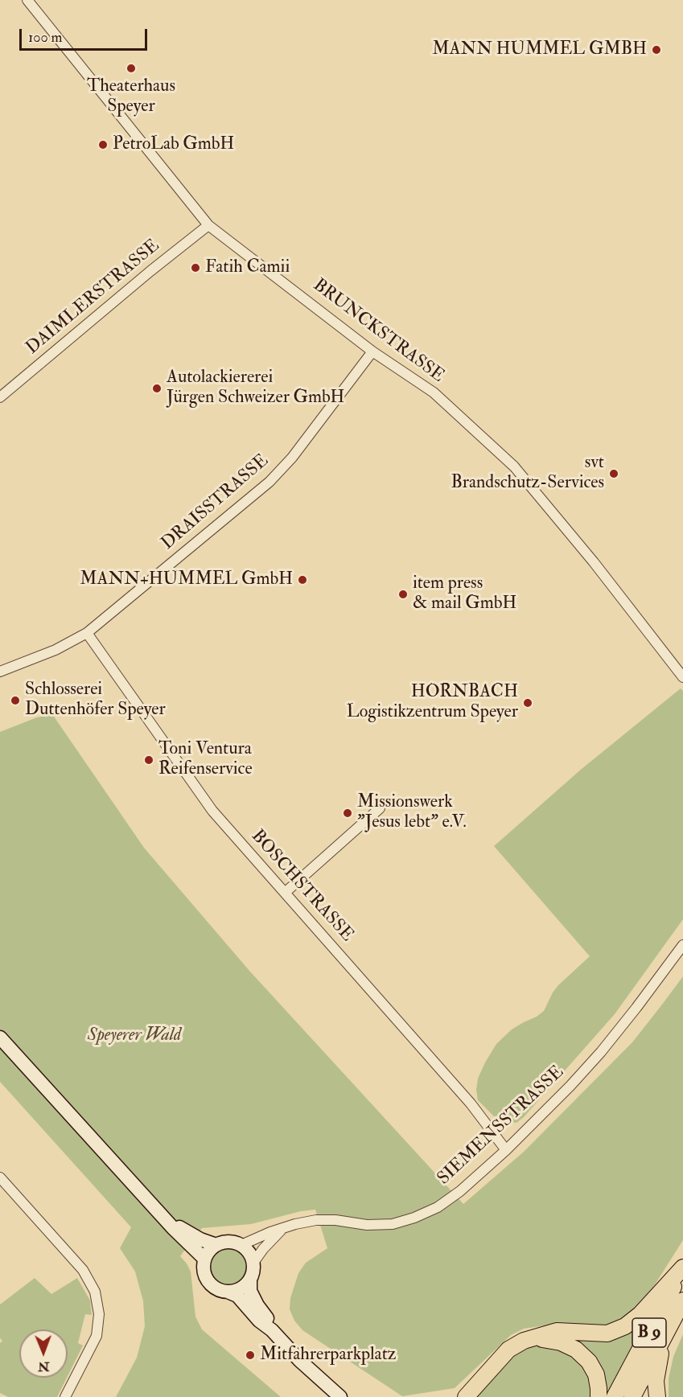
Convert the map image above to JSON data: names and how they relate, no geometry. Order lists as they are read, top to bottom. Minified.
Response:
{"streets":{"highway":["B 9"],"street":["DAIMLERSTRASSE","BRUNCKSTRASSE","DRAISSTRASSE","BOSCHSTRASSE","SIEMENSSTRASSE"]},"crossings":[["DAIMLERSTRASSE","BRUNCKSTRASSE"],["BRUNCKSTRASSE","DRAISSTRASSE"],["DRAISSTRASSE","BOSCHSTRASSE"],["BOSCHSTRASSE","SIEMENSSTRASSE"]],"parks":["Speyerer Wald"],"places":["MANN HUMMEL GMBH","Theaterhaus Speyer","PetroLab GmbH","Fatih Camii","Autolackiererei Jürgen Schweizer GmbH","svt Brandschutz-Services","MANN+HUMMEL GmbH","item press & mail GmbH","Schlosserei Duttenhöfer Speyer","HORNBACH Logistikzentrum Speyer","Toni Ventura Reifenservice","Missionswerk \"Jesus lebt\" e.V.","Mitfahrerparkplatz"],"scale_bar":"100 m","north":"bottom"}
